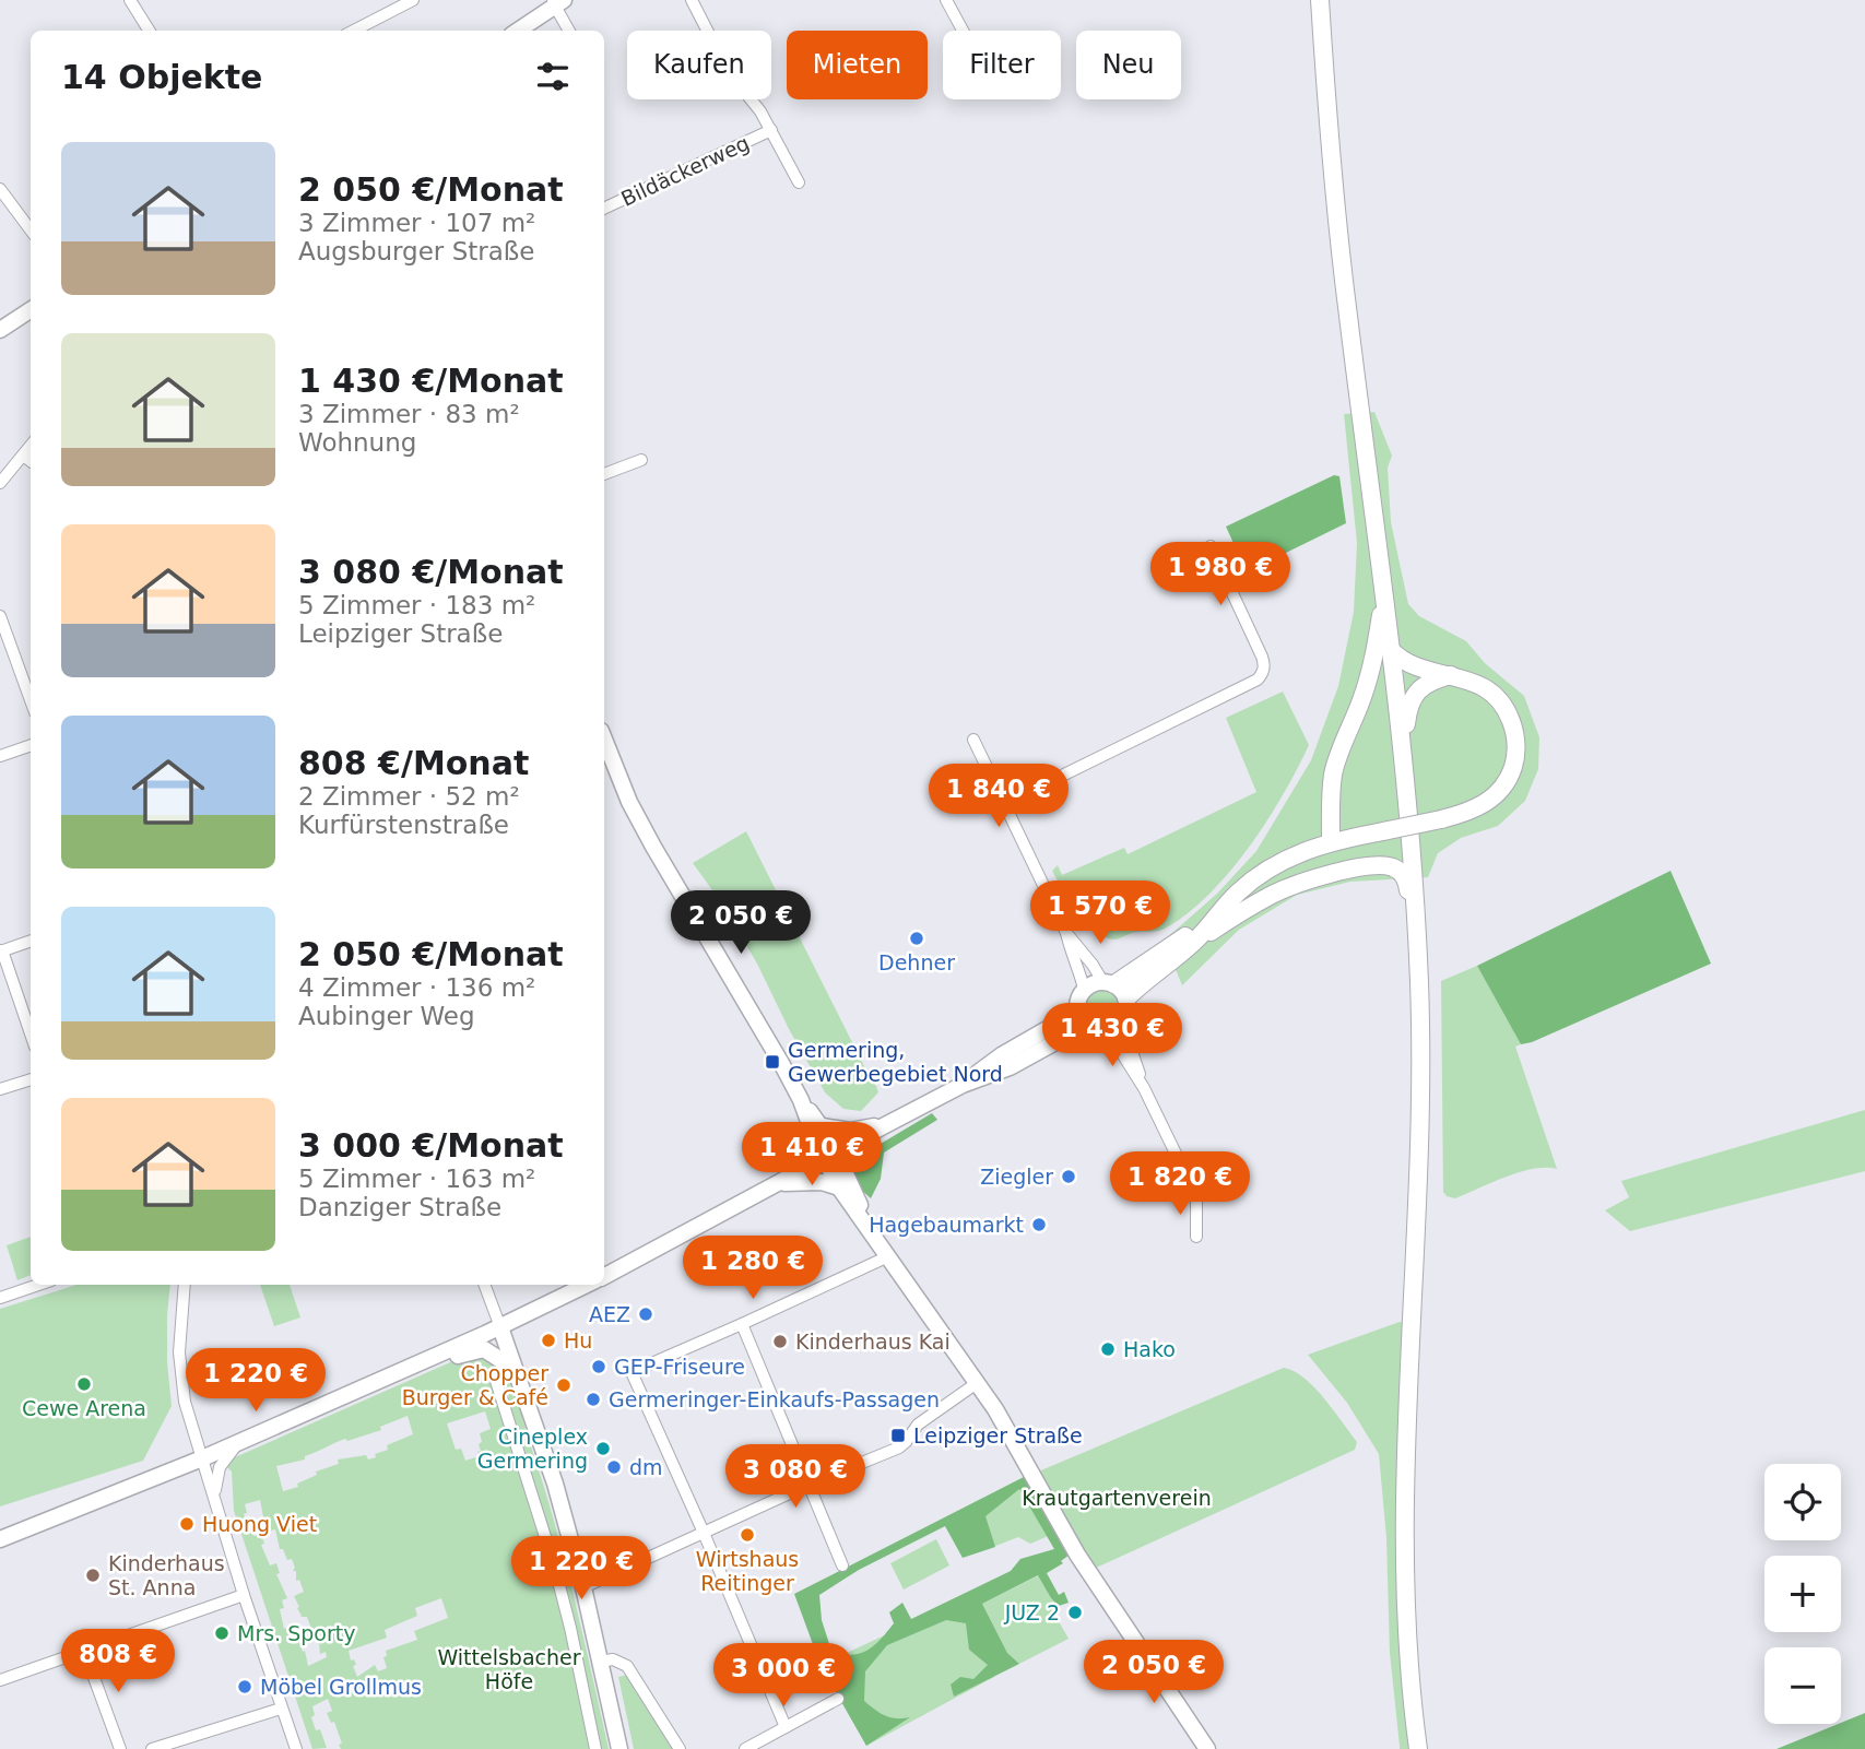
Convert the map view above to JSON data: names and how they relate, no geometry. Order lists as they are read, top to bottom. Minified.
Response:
{"streets":{"street":["Bildäckerweg"]},"parks":["Krautgartenverein","Wittelsbacher Höfe"],"places":{"other":["Dehner","Ziegler","Hagebaumarkt","AEZ","Hu","Kinderhaus Kai","Hako","GEP-Friseure","Cewe Arena","Chopper Burger & Café","Germeringer-Einkaufs-Passagen","Cineplex Germering","dm","Huong Viet","Wirtshaus Reitinger","Kinderhaus St. Anna","JUZ 2","Mrs. Sporty","Möbel Grollmus"],"transit":["Germering, Gewerbegebiet Nord","Leipziger Straße"]},"page":{"chip":["Kaufen","Mieten","Filter","Neu"],"heading":"14 Objekte","list":[{"name":"2 050 €/Monat","note":"3 Zimmer · 107 m² · Augsburger Straße"},{"name":"1 430 €/Monat","note":"3 Zimmer · 83 m² · Wohnung"},{"name":"3 080 €/Monat","note":"5 Zimmer · 183 m² · Leipziger Straße"},{"name":"808 €/Monat","note":"2 Zimmer · 52 m² · Kurfürstenstraße"},{"name":"2 050 €/Monat","note":"4 Zimmer · 136 m² · Aubinger Weg"},{"name":"3 000 €/Monat","note":"5 Zimmer · 163 m² · Danziger Straße"}],"price":["1 980 €","1 840 €","1 570 €","2 050 €","1 430 €","1 410 €","1 820 €","1 280 €","1 220 €","3 080 €","1 220 €","808 €","2 050 €","3 000 €"],"map_buttons":["+","−"]}}
